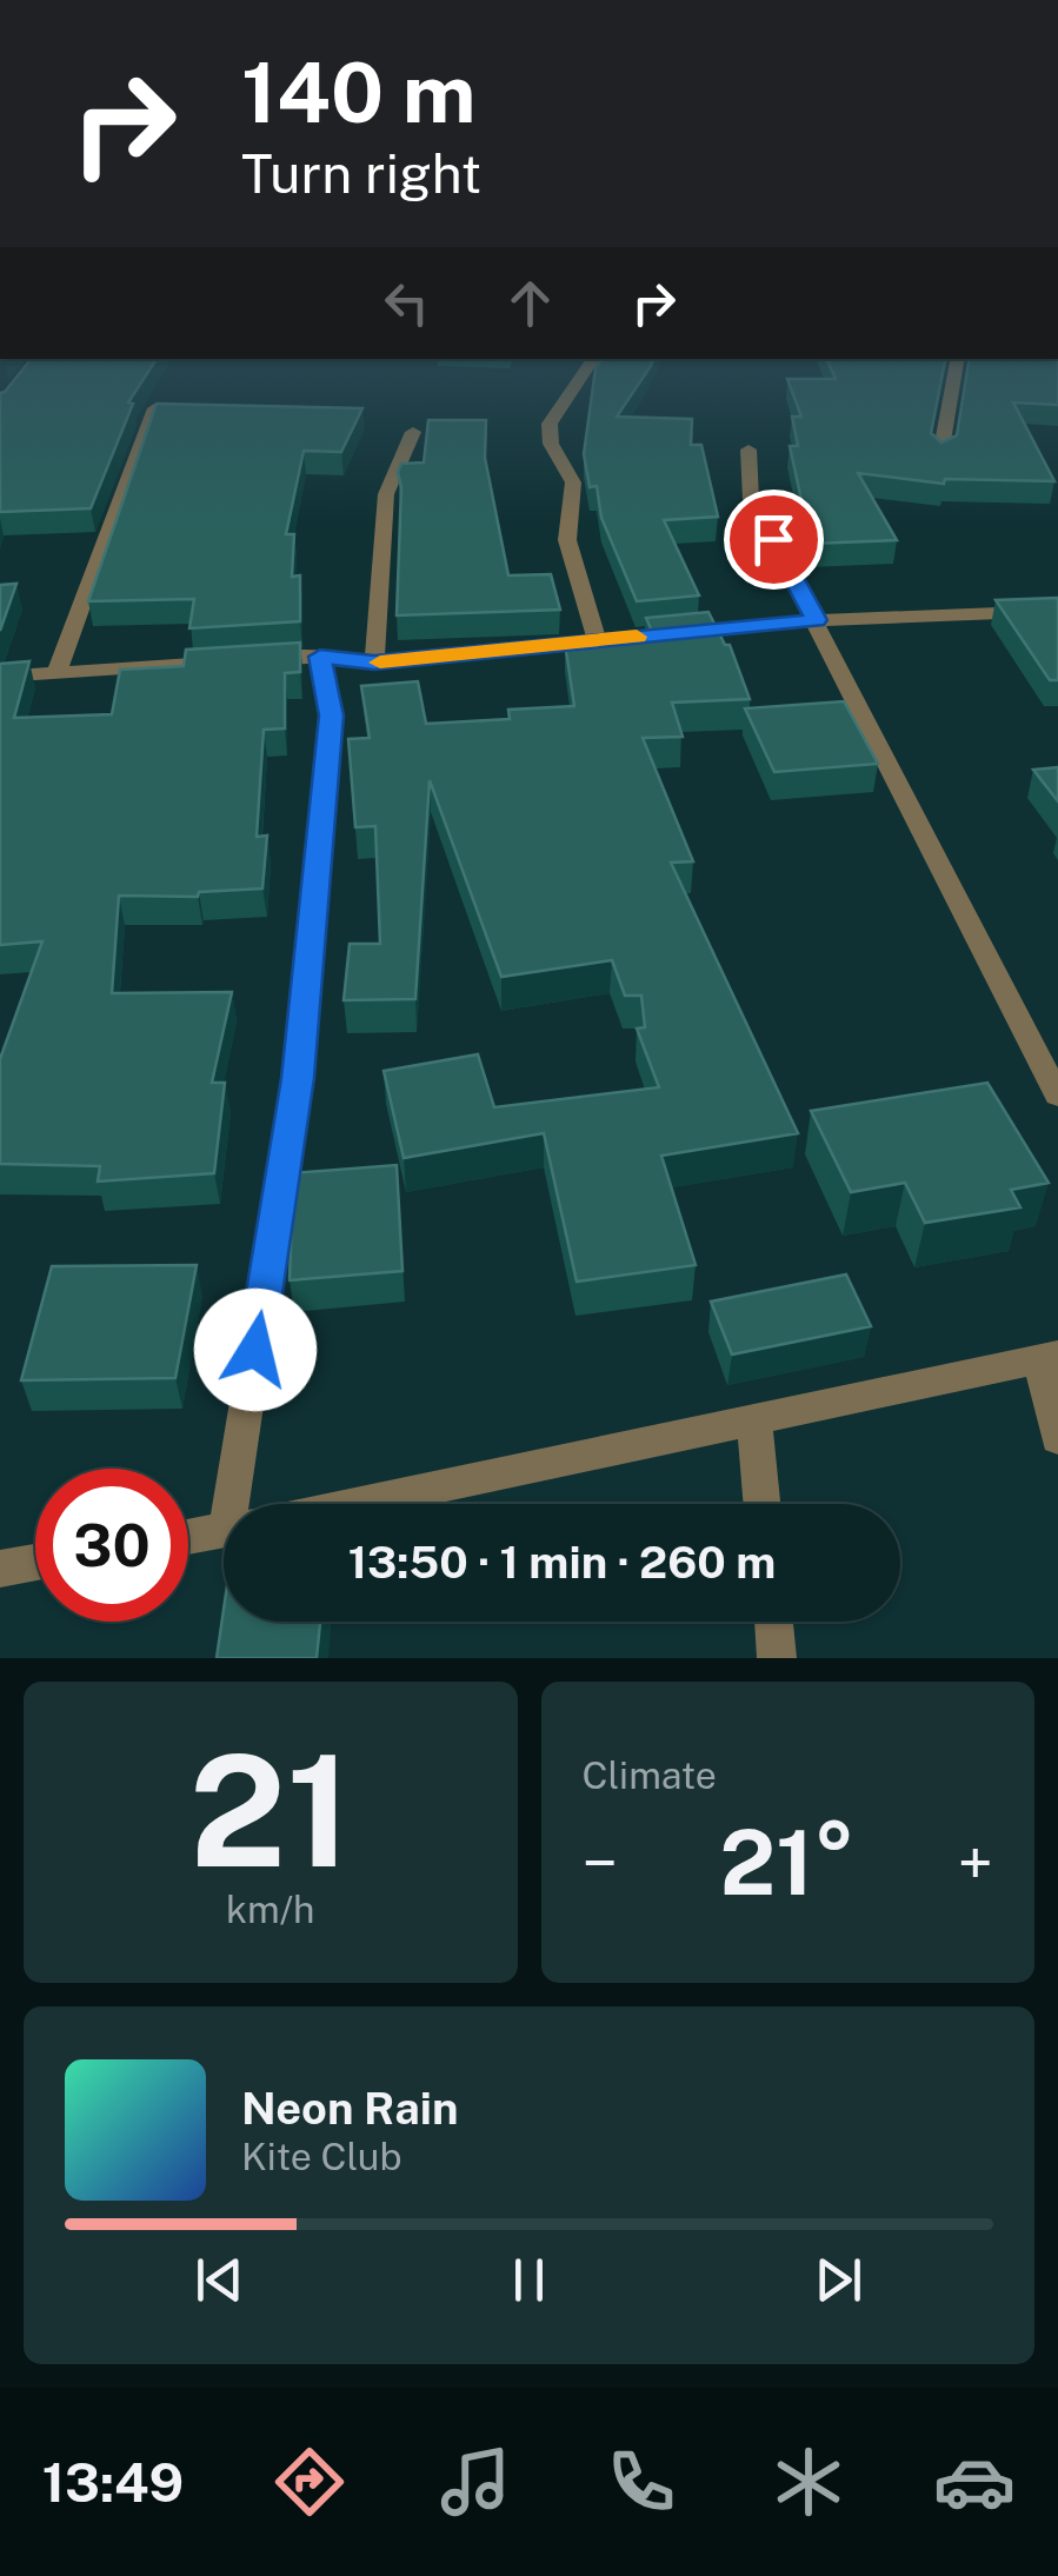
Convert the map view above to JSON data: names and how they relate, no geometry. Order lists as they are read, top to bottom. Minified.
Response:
{"page":{"turn":["140 m","Turn right"],"limit":"30","trip":"13:50 · 1 min · 260 m","tile":[["21","km/h"],"Climate"],"heat":["−","21°","+"],"song":["Neon Rain","Kite Club"],"tabs":"13:49"}}
